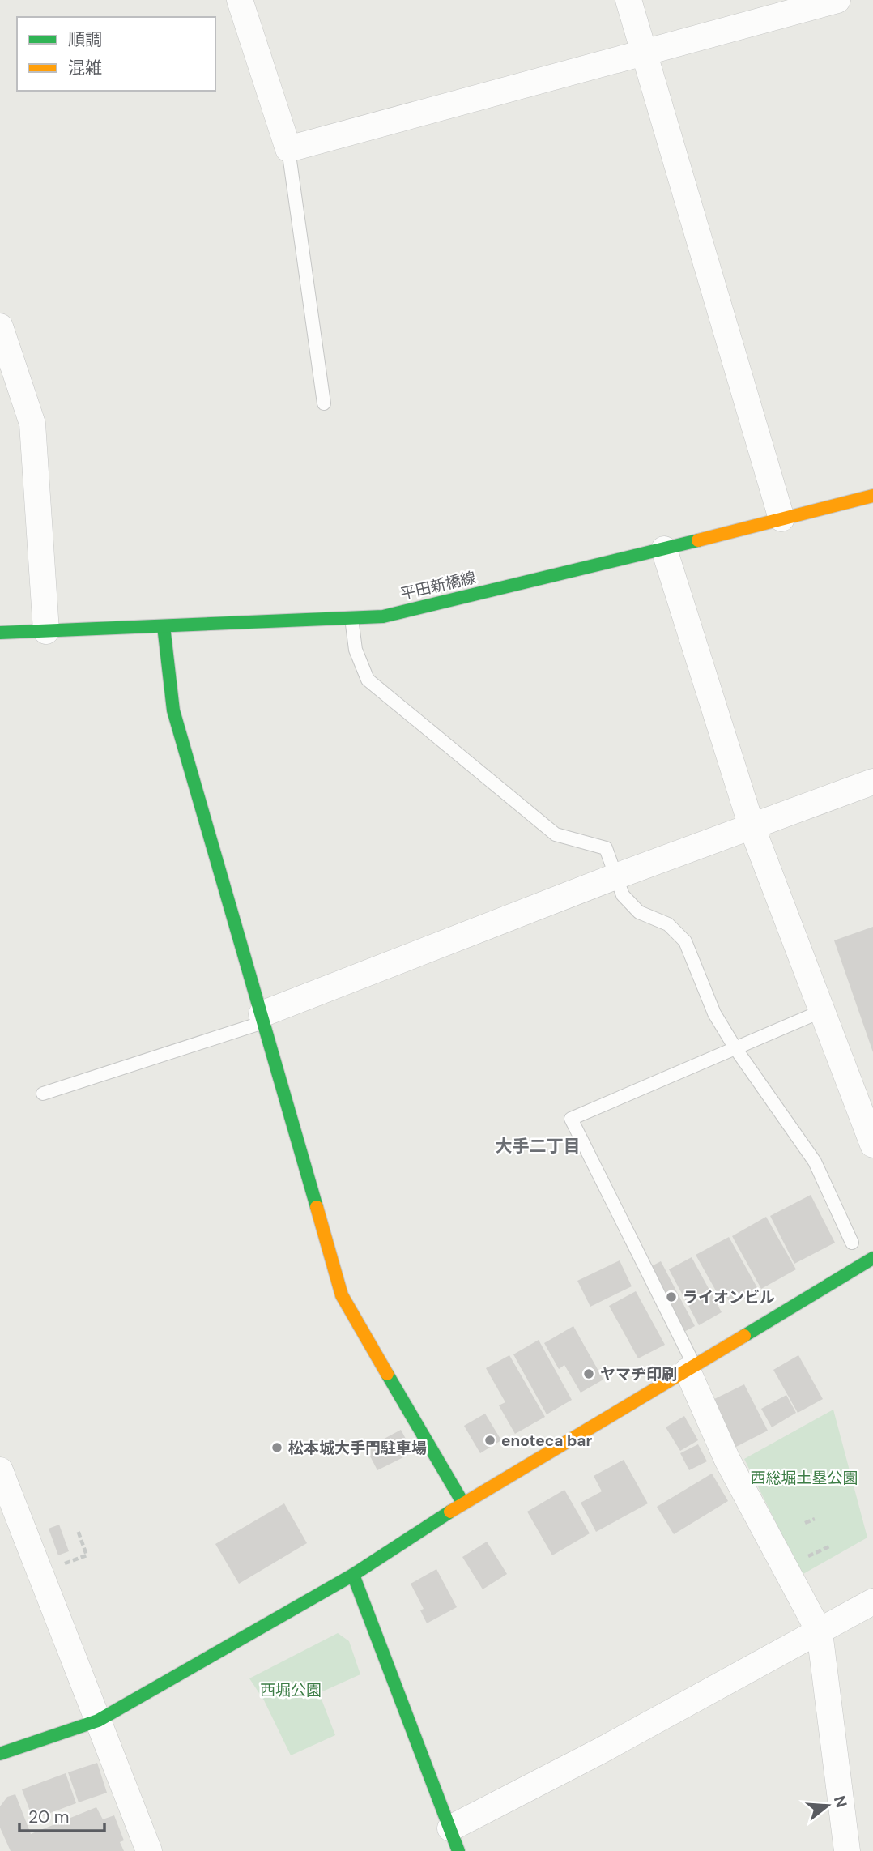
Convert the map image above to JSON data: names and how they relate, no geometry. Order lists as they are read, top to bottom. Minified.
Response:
{"streets":{"street":["平田新橋線"]},"districts":["大手二丁目"],"parks":["西総堀土塁公園","西堀公園"],"places":["ライオンビル","ヤマヂ印刷","enoteca bar","松本城大手門駐車場"],"legend":["順調","混雑"],"scale_bar":"20 m","north":"right"}
